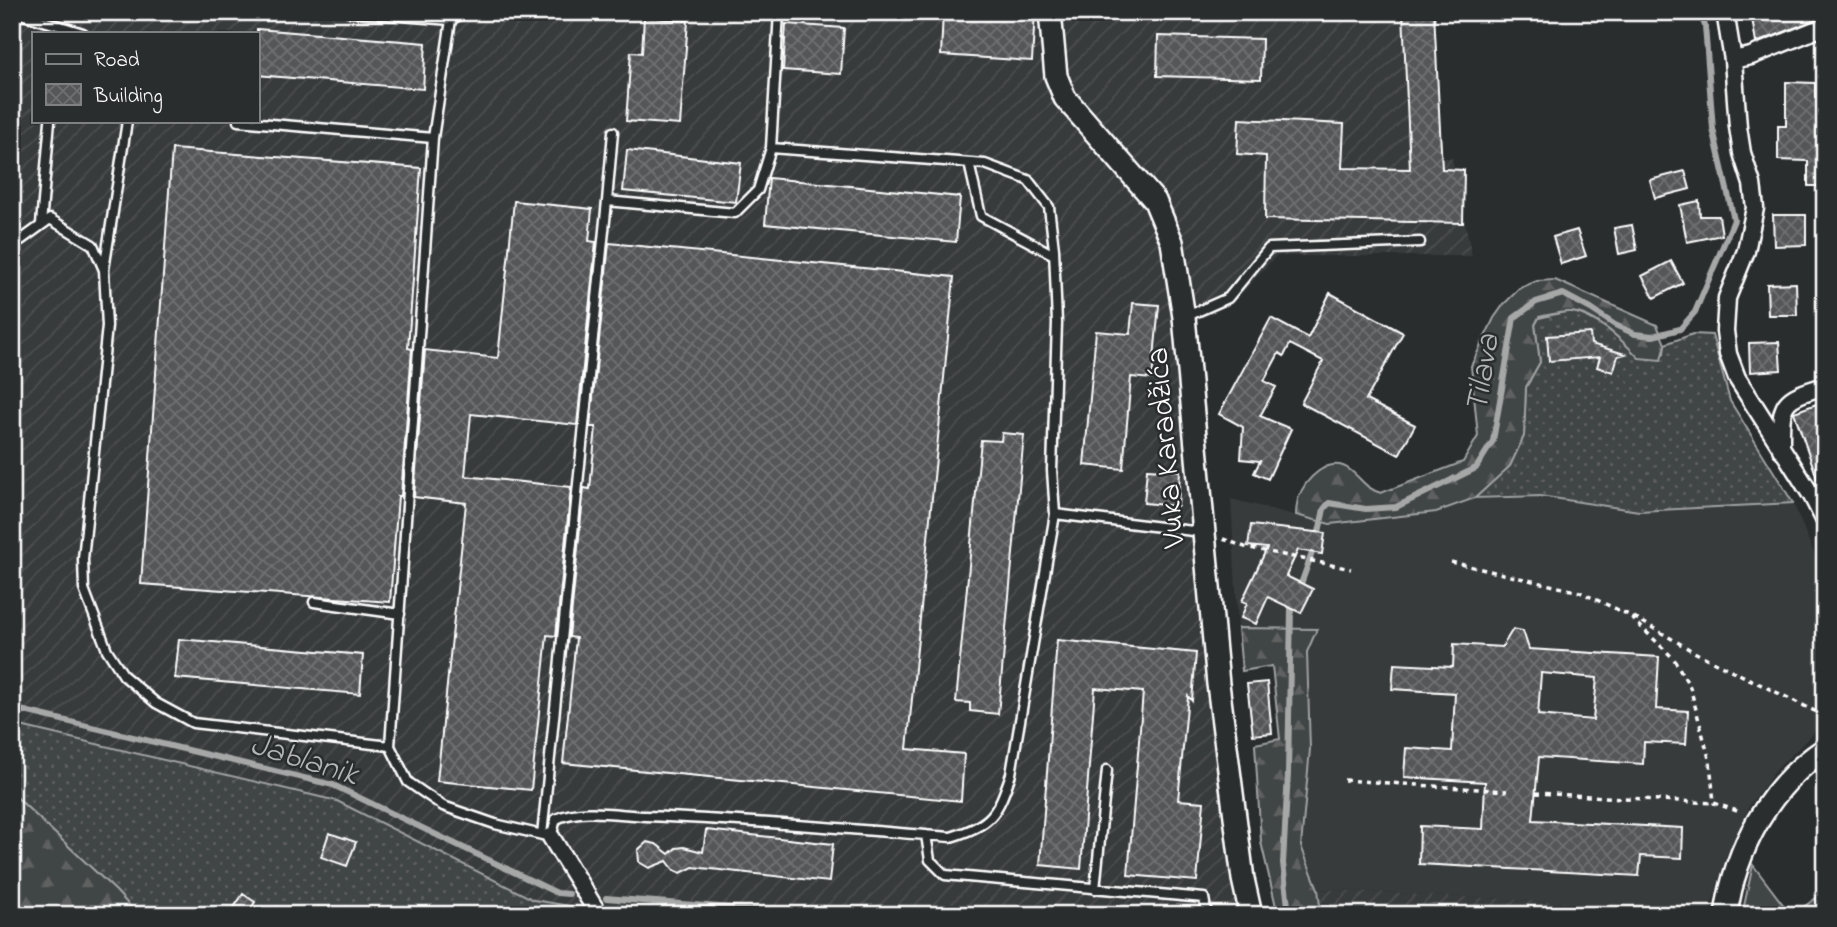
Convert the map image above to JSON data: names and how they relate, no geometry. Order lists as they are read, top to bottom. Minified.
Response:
{"streets":{"street":["Vuka Karadžića"]},"water":["Tilava","Jablanik"],"legend":["Road","Building"]}
